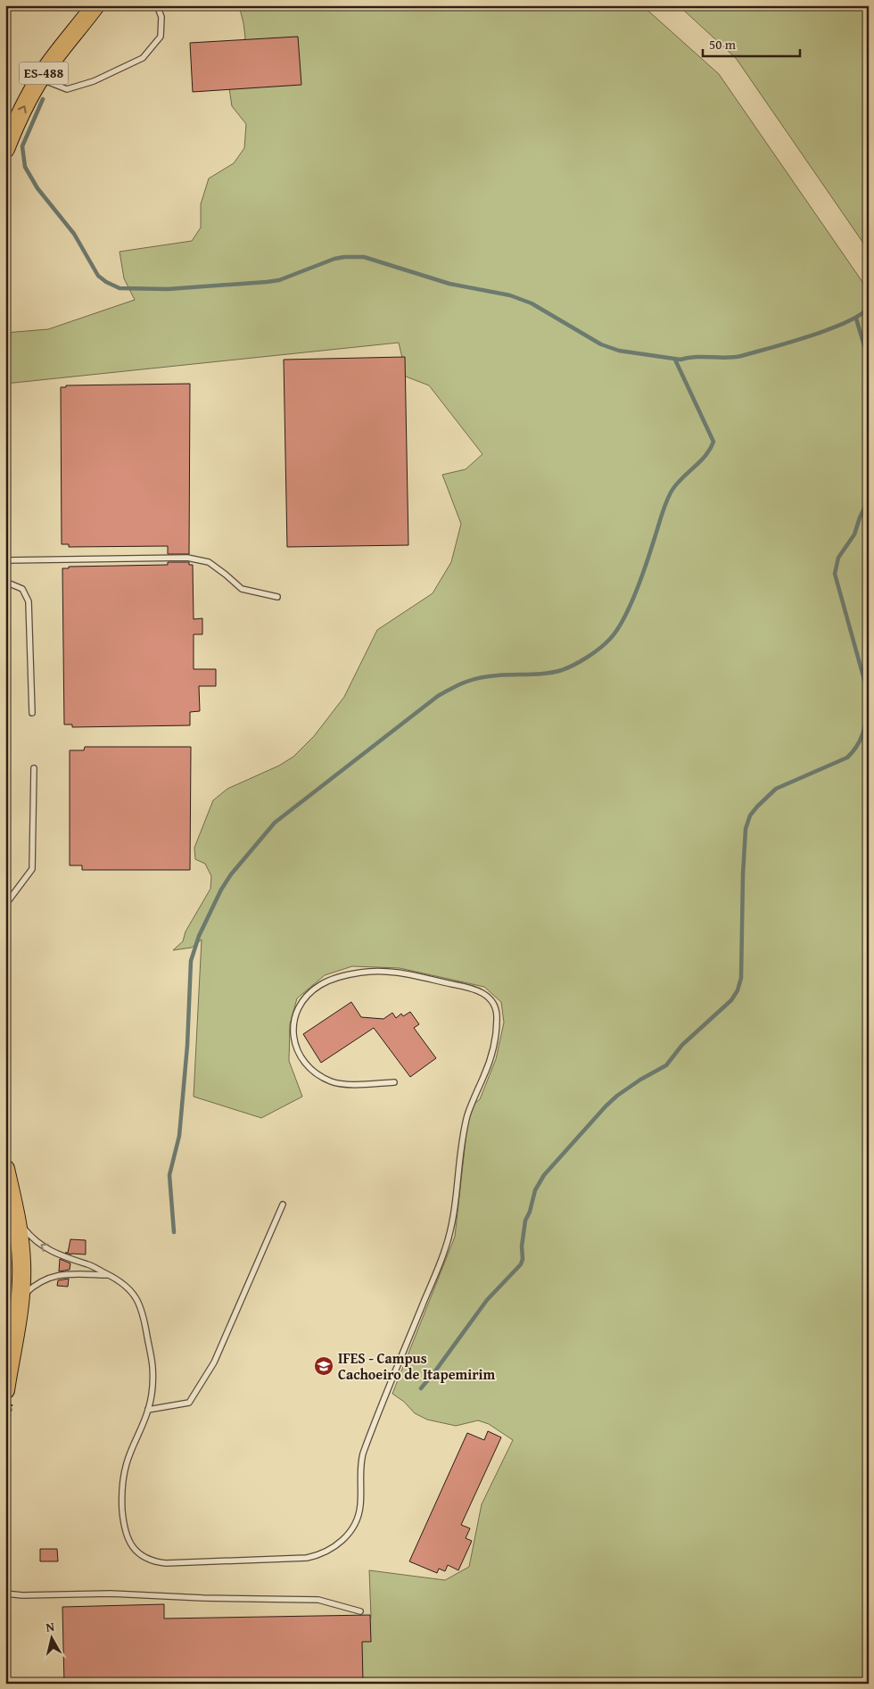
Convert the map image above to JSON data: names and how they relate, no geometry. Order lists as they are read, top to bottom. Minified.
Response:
{"streets":{"highway":["ES-488"]},"places":{"school or university":["IFES - Campus Cachoeiro de Itapemirim"]},"scale_bar":"50 m","north":"top"}
